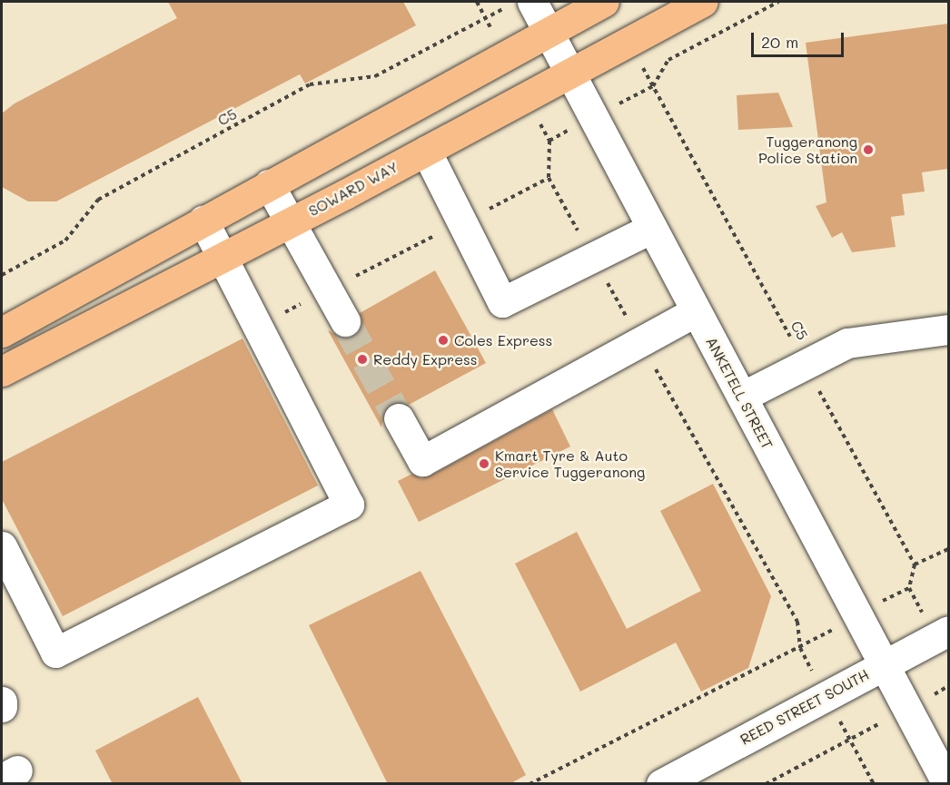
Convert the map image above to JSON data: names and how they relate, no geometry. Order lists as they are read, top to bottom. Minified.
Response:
{"streets":{"main road":["SOWARD WAY"],"street":["ANKETELL STREET","REED STREET SOUTH"],"path":["C5"]},"crossings":[["SOWARD WAY","ANKETELL STREET"],["ANKETELL STREET","REED STREET SOUTH"]],"places":["Tuggeranong Police Station","Coles Express","Reddy Express","Kmart Tyre & Auto Service Tuggeranong"],"scale_bar":"20 m"}
